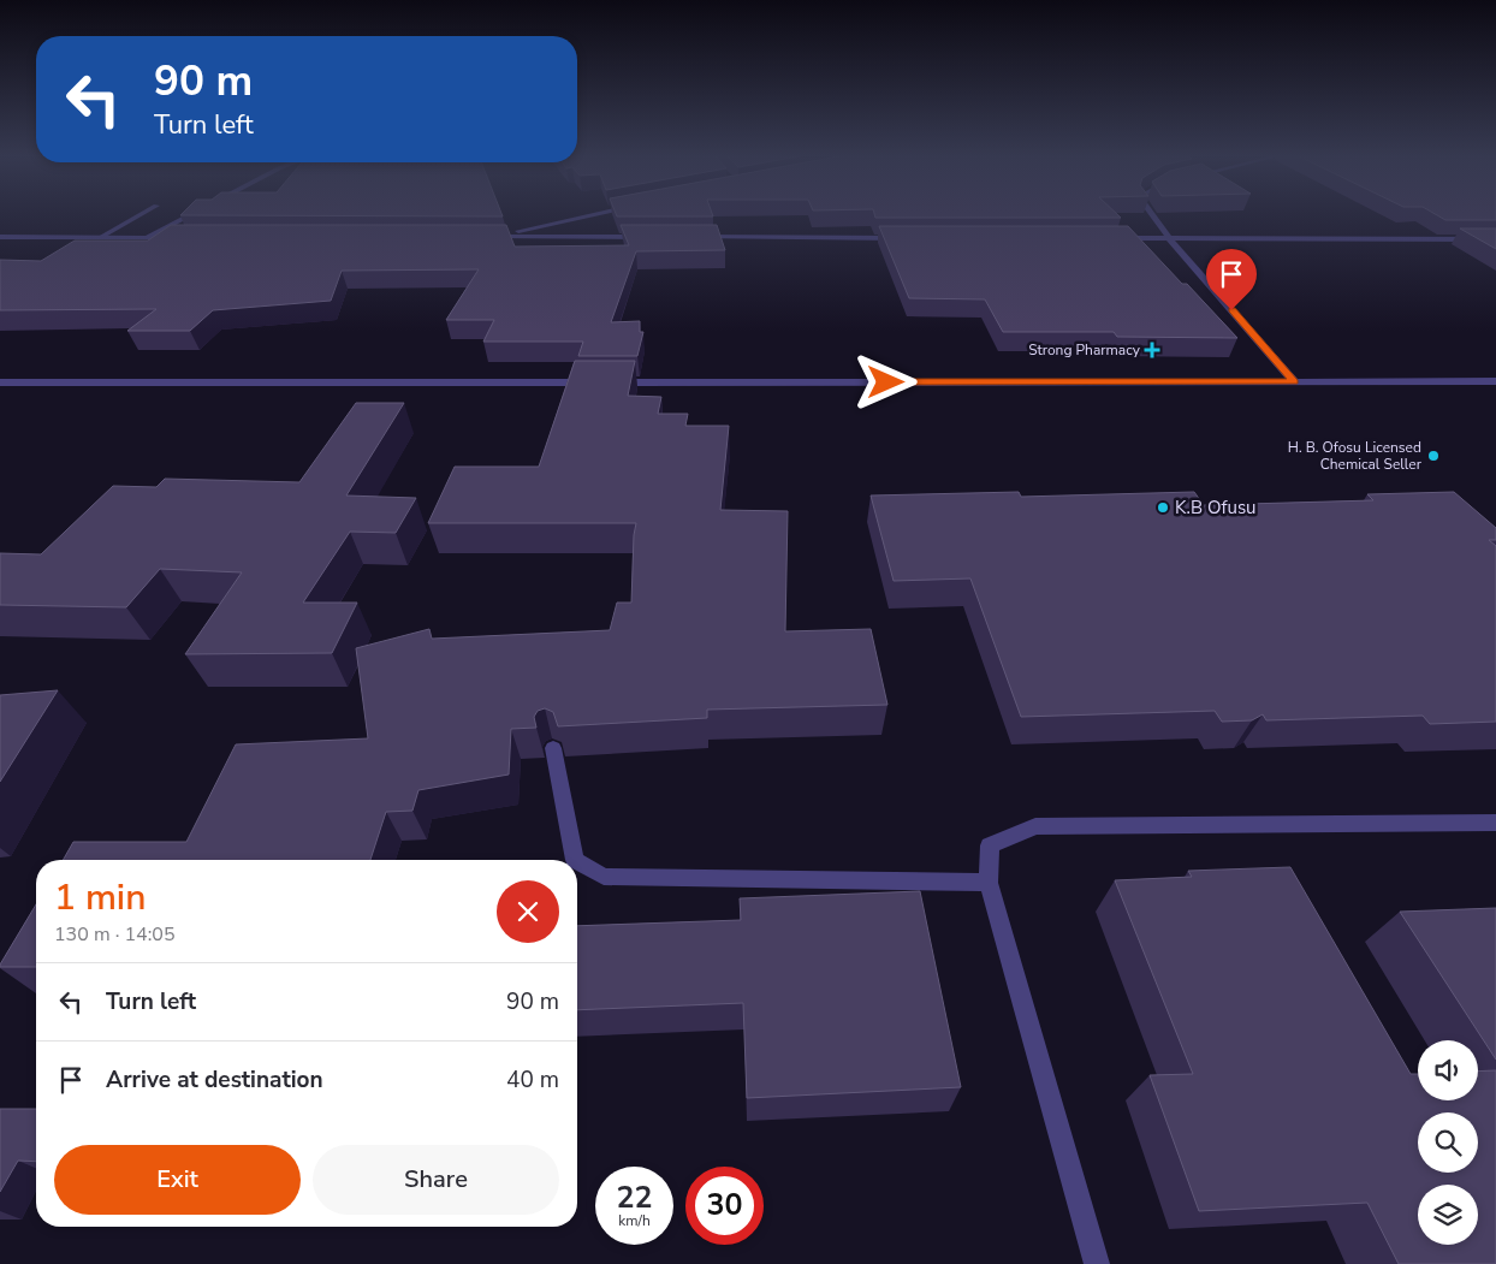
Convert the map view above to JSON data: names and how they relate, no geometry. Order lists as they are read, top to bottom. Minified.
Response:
{"places":{"health":["Strong Pharmacy"],"other":["H. B. Ofosu Licensed Chemical Seller","K.B Ofusu"]},"page":{"turn":["90 m","Turn left"],"heading":["1 min","130 m · 14:05"],"list":[{"name":"Turn left","value":"90 m"},{"name":"Arrive at destination","value":"40 m"}],"buttons":["Exit","Share"],"speed":"22 km/h","limit":"30"}}
